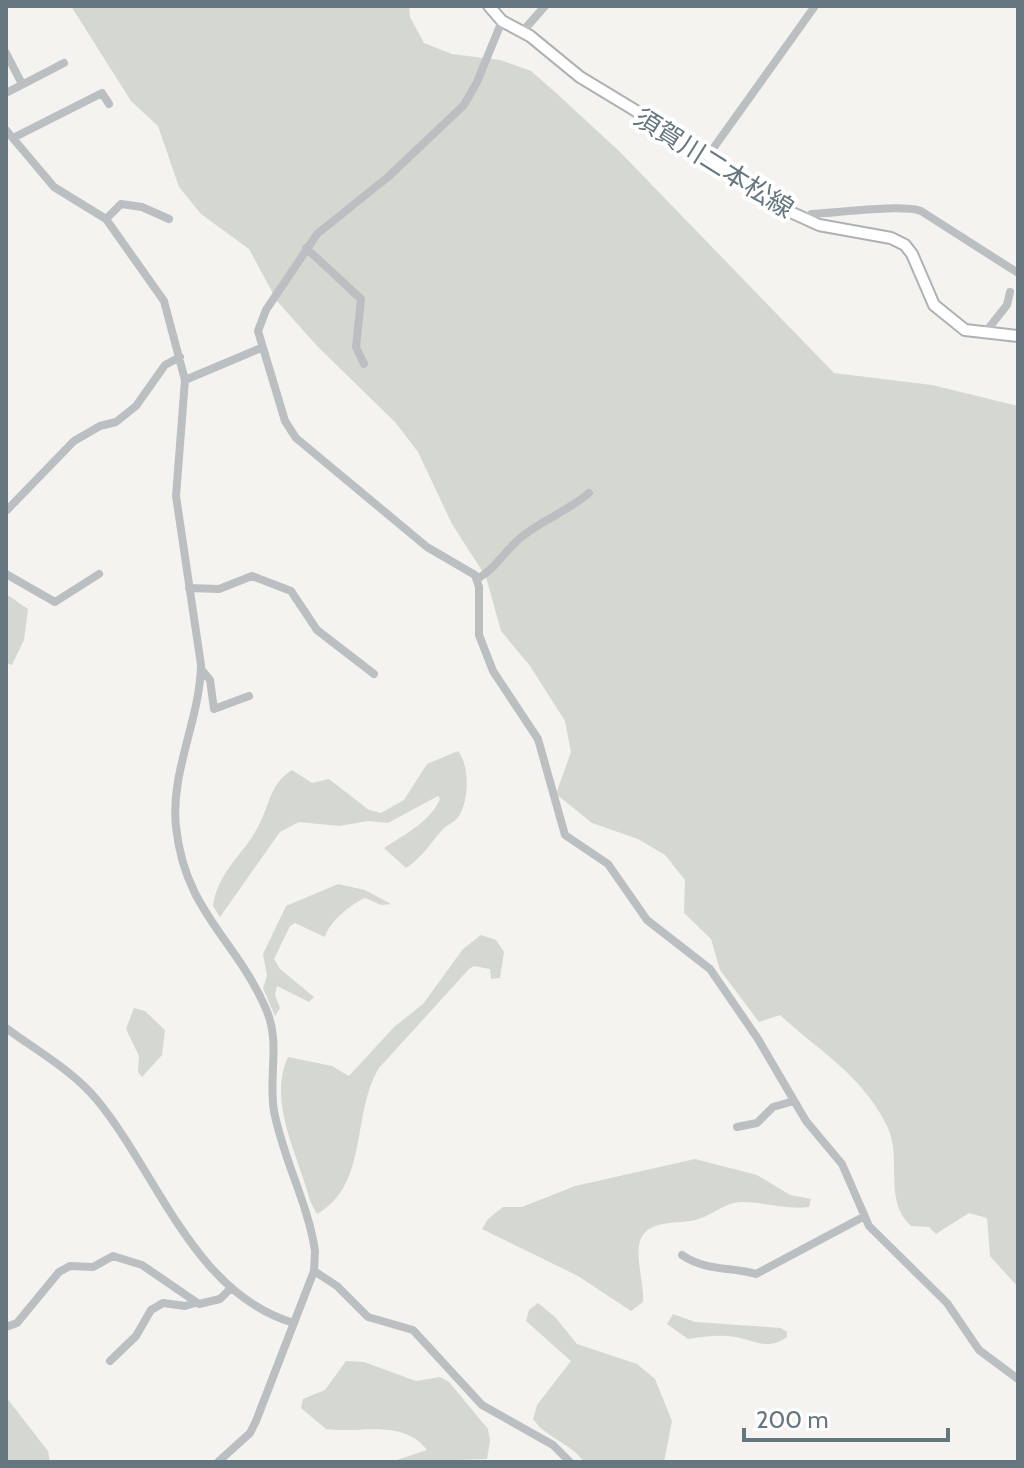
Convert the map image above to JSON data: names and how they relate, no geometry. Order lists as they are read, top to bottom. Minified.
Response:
{"streets":{"main road":["須賀川二本松線"]},"scale_bar":"200 m"}
